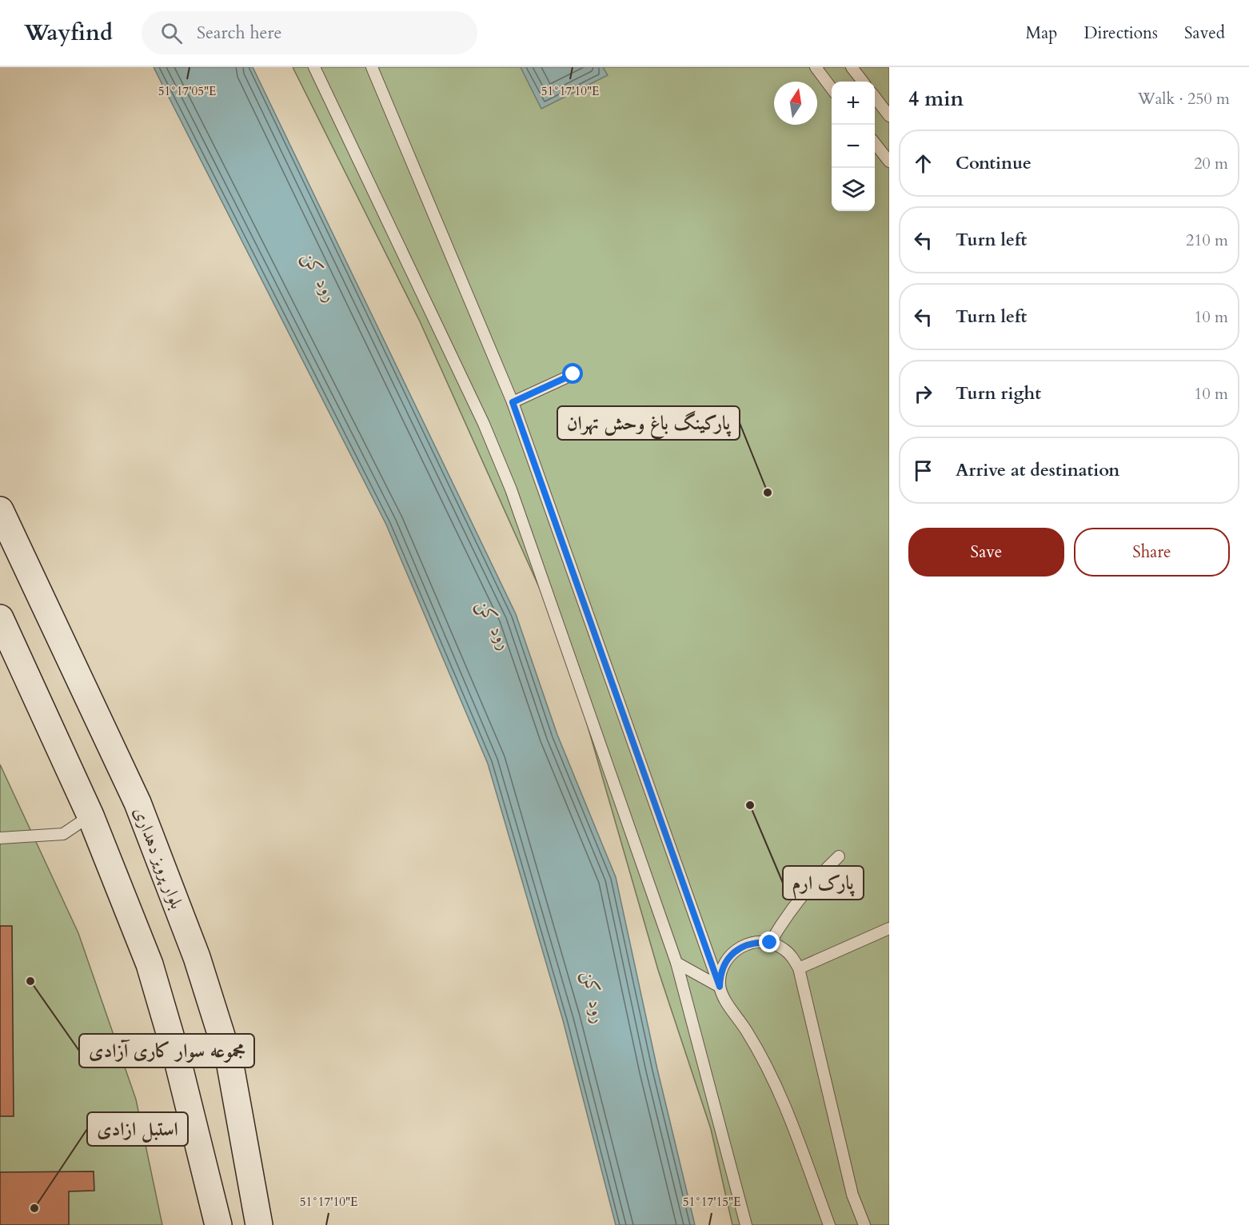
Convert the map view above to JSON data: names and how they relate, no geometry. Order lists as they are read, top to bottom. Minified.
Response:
{"streets":{"main road":["بلوار پرویز دهداری"]},"water":["رود کن"],"places":["پارکینگ باغ وحش تهران","پارک ارم","مجموعه سوار کاری آزادی","استبل ازادی"],"north":"top","page":{"header":"Wayfind","search":"Search here","nav":["Map","Directions","Saved"],"heading":["4 min","Walk · 250 m"],"map_buttons":["+","−"],"list":[["Continue","20 m"],["Turn left","210 m"],["Turn left","10 m"],["Turn right","10 m"],"Arrive at destination"],"buttons":["Save","Share"]},"coordinates":["51°17'05\"E","51°17'10\"E","51°17'15\"E"]}
